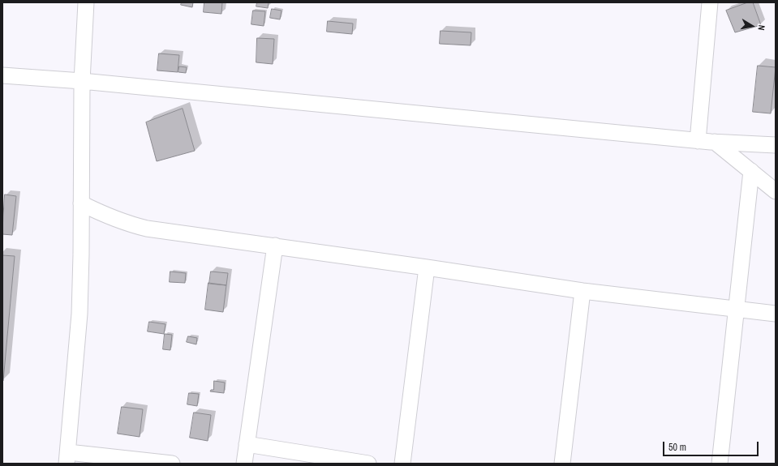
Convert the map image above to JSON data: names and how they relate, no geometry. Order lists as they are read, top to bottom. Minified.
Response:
{"scale_bar":"50 m","north":"right"}
